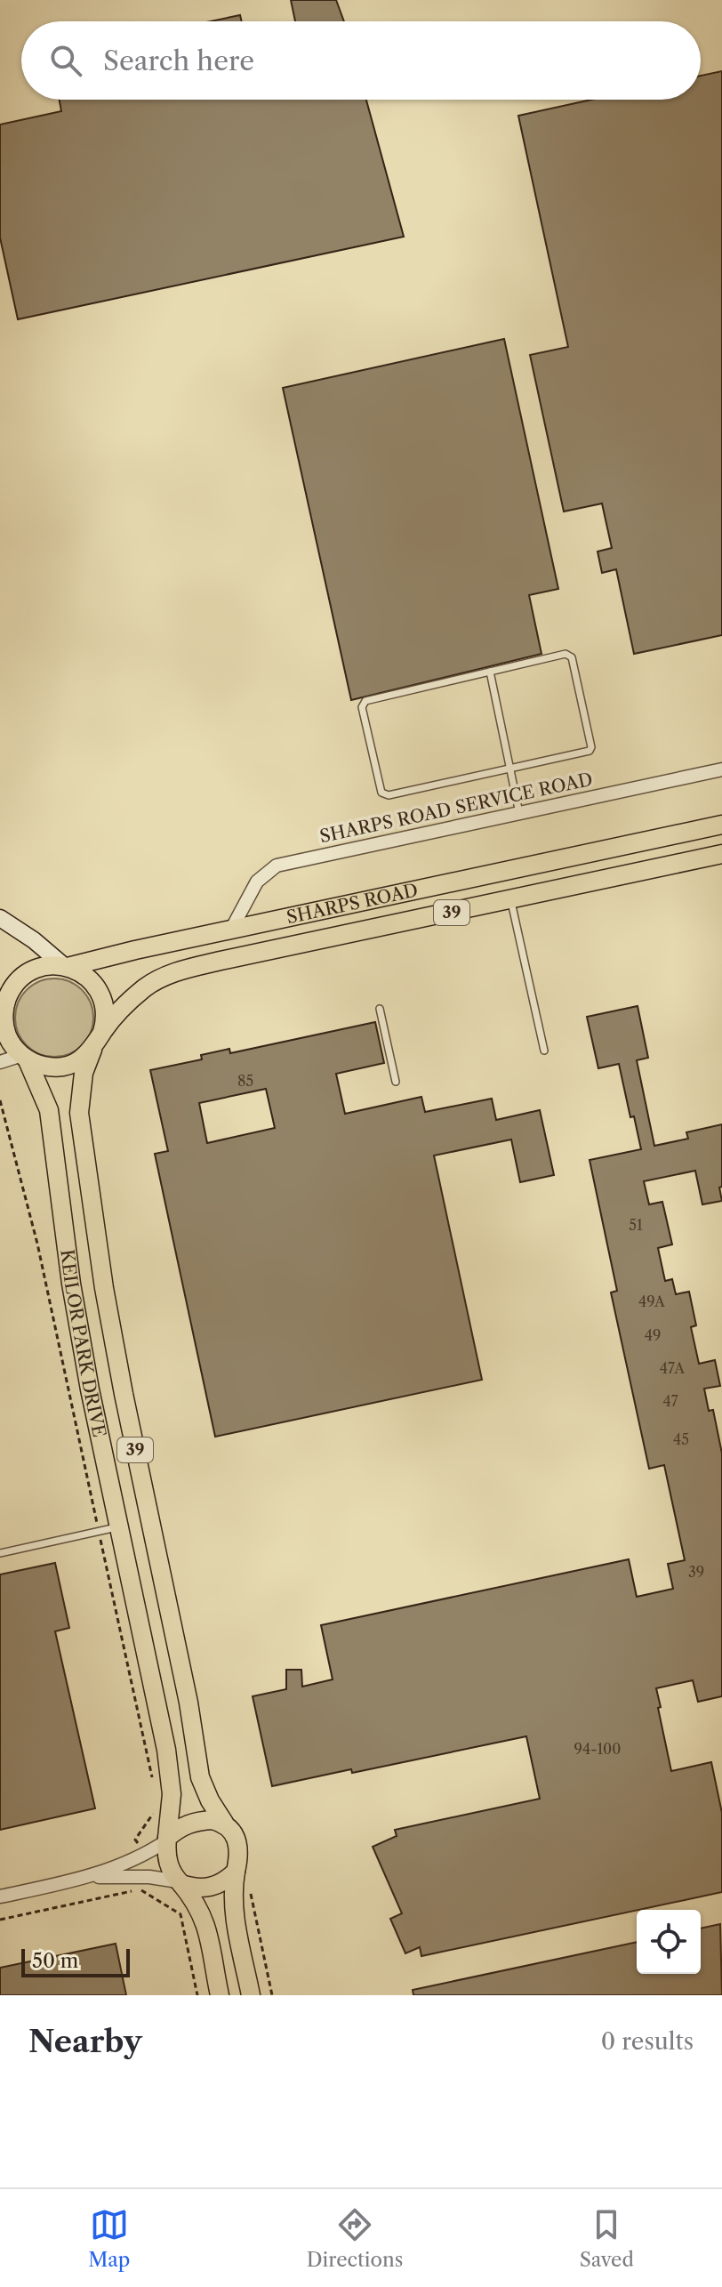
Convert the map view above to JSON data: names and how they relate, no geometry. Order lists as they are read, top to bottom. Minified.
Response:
{"streets":{"main road":["SHARPS ROAD","39","KEILOR PARK DRIVE"],"street":["SHARPS ROAD SERVICE ROAD"]},"crossings":[["SHARPS ROAD SERVICE ROAD","SHARPS ROAD"],["SHARPS ROAD","39"],["SHARPS ROAD","KEILOR PARK DRIVE"],["39","KEILOR PARK DRIVE"]],"house_numbers":["85","51","49A","49","47A","47","45","39","94-100"],"scale_bar":"50 m","page":{"search":"Search here","scale":"50 m","heading":["Nearby","0 results"],"nav":["Map","Directions","Saved"]}}
